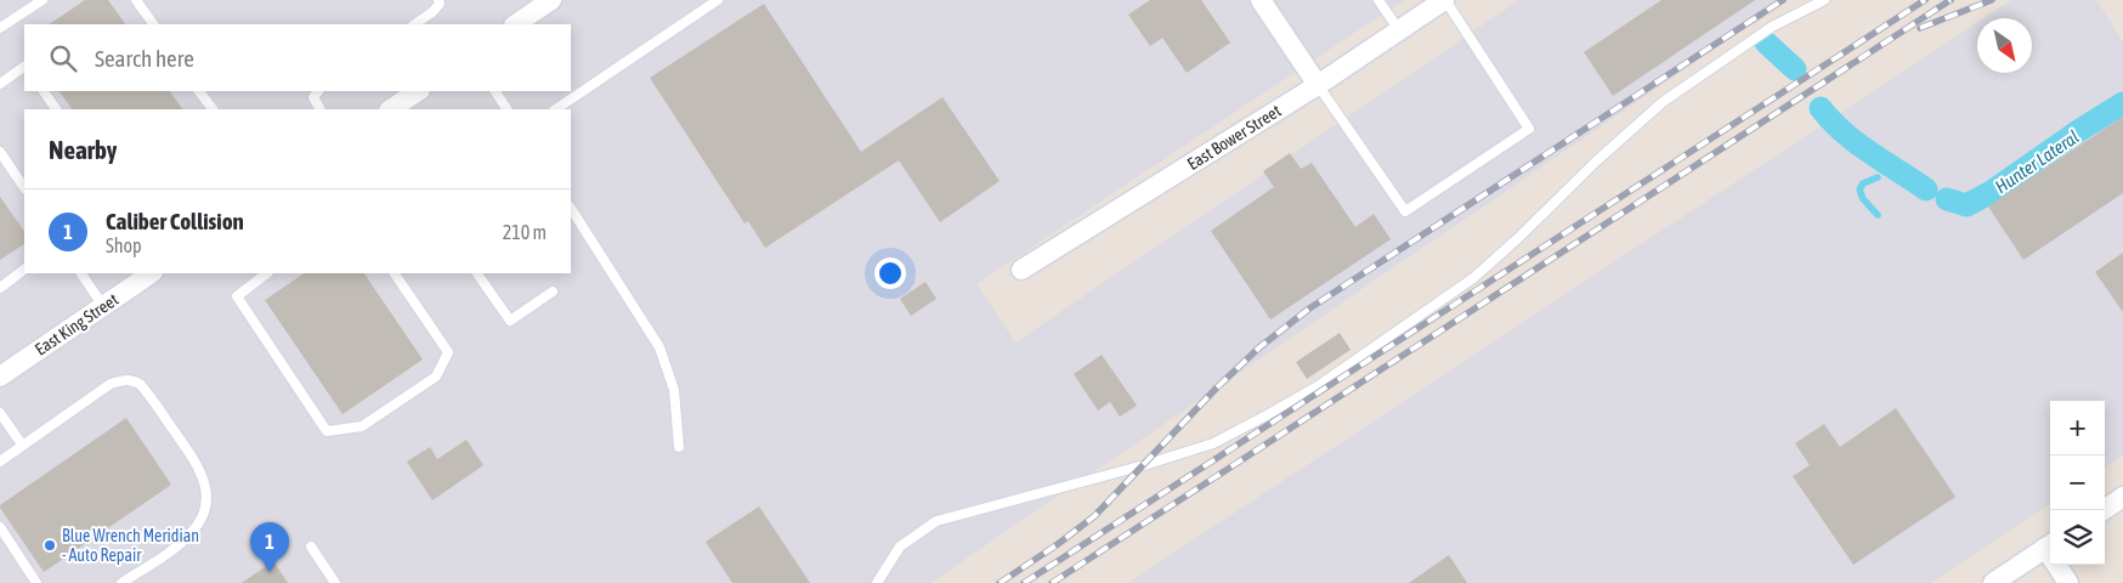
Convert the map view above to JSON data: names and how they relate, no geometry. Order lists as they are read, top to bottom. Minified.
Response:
{"streets":{"street":["East Bower Street","East King Street"]},"water":["Hunter Lateral"],"places":["Blue Wrench Meridian - Auto Repair"],"north":"bottom right","page":{"search":"Search here","heading":"Nearby","list":[{"mark":"1","name":"Caliber Collision","note":"Shop","value":"210 m"}],"map_buttons":["+","−"],"pins":"1"}}
